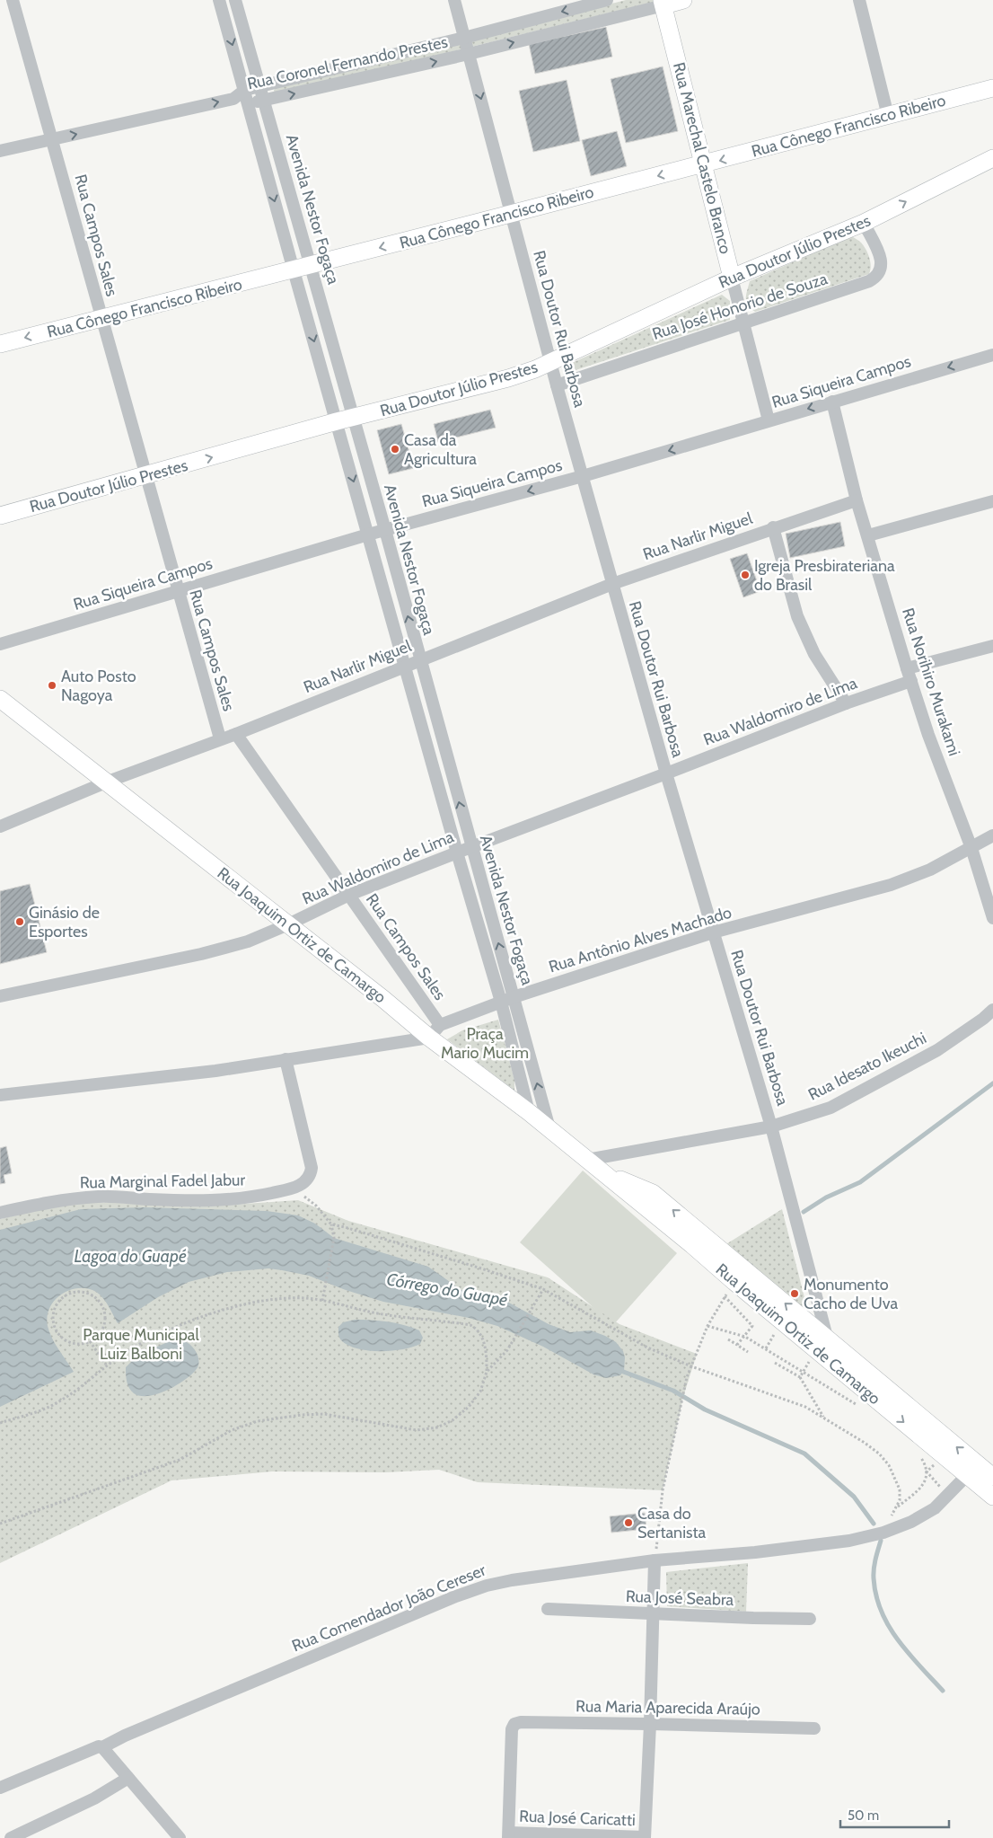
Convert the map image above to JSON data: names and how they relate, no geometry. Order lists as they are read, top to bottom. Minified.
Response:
{"streets":{"main road":["Rua Cônego Francisco Ribeiro","Rua Marechal Castelo Branco","Rua Doutor Júlio Prestes","Rua Joaquim Ortiz de Camargo"],"street":["Rua Coronel Fernando Prestes","Avenida Nestor Fogaça","Rua Campos Sales","Rua José Honorio de Souza","Rua Doutor Rui Barbosa","Rua Siqueira Campos","Rua Narlir Miguel","Rua Norihiro Murakami","Rua Waldomiro de Lima","Rua Antônio Alves Machado","Rua Idesato Ikeuchi","Rua Marginal Fadel Jabur","Rua José Seabra","Rua Comendador João Cereser","Rua Maria Aparecida Araújo","Rua José Caricatti"]},"crossings":[["Rua Coronel Fernando Prestes","Rua Marechal Castelo Branco"],["Rua Coronel Fernando Prestes","Avenida Nestor Fogaça"],["Rua Coronel Fernando Prestes","Rua Campos Sales"],["Rua Coronel Fernando Prestes","Rua Doutor Rui Barbosa"],["Rua Cônego Francisco Ribeiro","Rua Marechal Castelo Branco"],["Rua Cônego Francisco Ribeiro","Avenida Nestor Fogaça"],["Rua Cônego Francisco Ribeiro","Rua Campos Sales"],["Rua Cônego Francisco Ribeiro","Rua Doutor Rui Barbosa"],["Rua Marechal Castelo Branco","Rua Doutor Júlio Prestes"],["Rua Marechal Castelo Branco","Rua José Honorio de Souza"],["Rua Marechal Castelo Branco","Rua Siqueira Campos"],["Avenida Nestor Fogaça","Rua Doutor Júlio Prestes"],["Avenida Nestor Fogaça","Rua Siqueira Campos"],["Avenida Nestor Fogaça","Rua Narlir Miguel"],["Avenida Nestor Fogaça","Rua Waldomiro de Lima"],["Avenida Nestor Fogaça","Rua Joaquim Ortiz de Camargo"],["Avenida Nestor Fogaça","Rua Antônio Alves Machado"],["Rua Campos Sales","Rua Doutor Júlio Prestes"],["Rua Campos Sales","Rua Siqueira Campos"],["Rua Campos Sales","Rua Narlir Miguel"],["Rua Campos Sales","Rua Waldomiro de Lima"],["Rua Campos Sales","Rua Joaquim Ortiz de Camargo"],["Rua Campos Sales","Rua Antônio Alves Machado"],["Rua Doutor Júlio Prestes","Rua José Honorio de Souza"],["Rua Doutor Júlio Prestes","Rua Doutor Rui Barbosa"],["Rua José Honorio de Souza","Rua Doutor Rui Barbosa"],["Rua Doutor Rui Barbosa","Rua Siqueira Campos"],["Rua Doutor Rui Barbosa","Rua Narlir Miguel"],["Rua Doutor Rui Barbosa","Rua Waldomiro de Lima"],["Rua Doutor Rui Barbosa","Rua Joaquim Ortiz de Camargo"],["Rua Doutor Rui Barbosa","Rua Antônio Alves Machado"],["Rua Doutor Rui Barbosa","Rua Idesato Ikeuchi"],["Rua Siqueira Campos","Rua Norihiro Murakami"],["Rua Narlir Miguel","Rua Norihiro Murakami"],["Rua Narlir Miguel","Rua Joaquim Ortiz de Camargo"],["Rua Norihiro Murakami","Rua Waldomiro de Lima"],["Rua Norihiro Murakami","Rua Antônio Alves Machado"],["Rua Waldomiro de Lima","Rua Joaquim Ortiz de Camargo"],["Rua Joaquim Ortiz de Camargo","Rua Antônio Alves Machado"],["Rua Joaquim Ortiz de Camargo","Rua Idesato Ikeuchi"],["Rua Joaquim Ortiz de Camargo","Rua Comendador João Cereser"],["Rua Antônio Alves Machado","Rua Marginal Fadel Jabur"],["Rua Maria Aparecida Araújo","Rua José Caricatti"]],"one_way":["Rua Cônego Francisco Ribeiro","Rua Siqueira Campos"],"water":["Lagoa do Guapé","Córrego do Guapé"],"parks":["Praça Mario Mucim","Parque Municipal Luiz Balboni"],"places":["Casa da Agricultura","Igreja Presbirateriana do Brasil","Auto Posto Nagoya","Ginásio de Esportes","Monumento Cacho de Uva","Casa do Sertanista"],"scale_bar":"50 m"}
